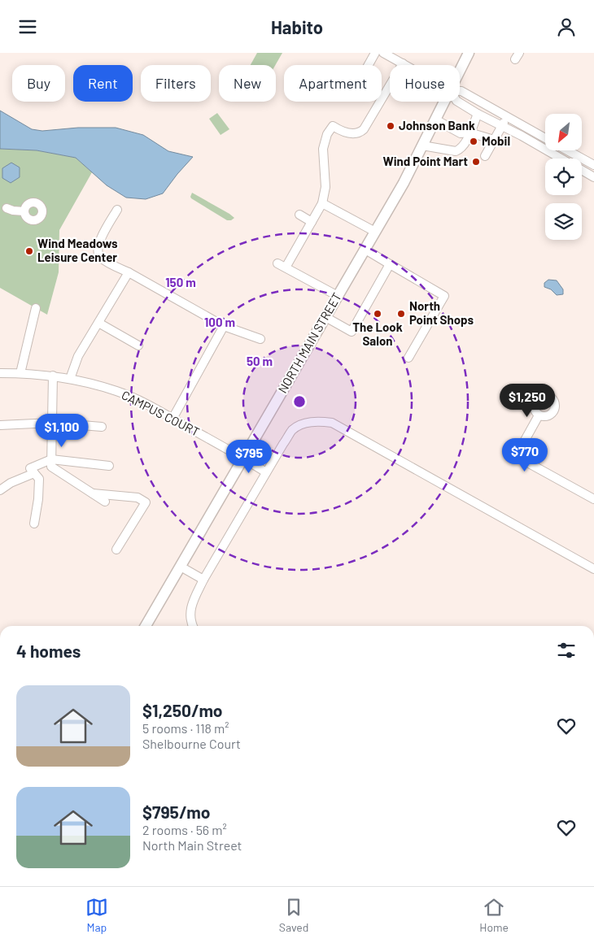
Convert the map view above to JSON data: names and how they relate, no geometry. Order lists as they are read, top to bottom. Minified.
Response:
{"streets":{"main road":["NORTH MAIN STREET"],"street":["CAMPUS COURT"]},"crossings":[["NORTH MAIN STREET","CAMPUS COURT"]],"places":["Johnson Bank","Mobil","Wind Point Mart","Wind Meadows Leisure Center","The Look Salon","North Point Shops"],"north":"bottom left","page":{"header":"Habito","chip":["Buy","Rent","Filters","New","Apartment","House"],"price":["$1,250","$1,100","$770","$795"],"heading":"4 homes","list":[{"name":"$1,250/mo","note":"5 rooms · 118 m² · Shelbourne Court"},{"name":"$795/mo","note":"2 rooms · 56 m² · North Main Street"}],"tabs":["Map","Saved","Home"]},"rings":["150 m","100 m","50 m"]}
